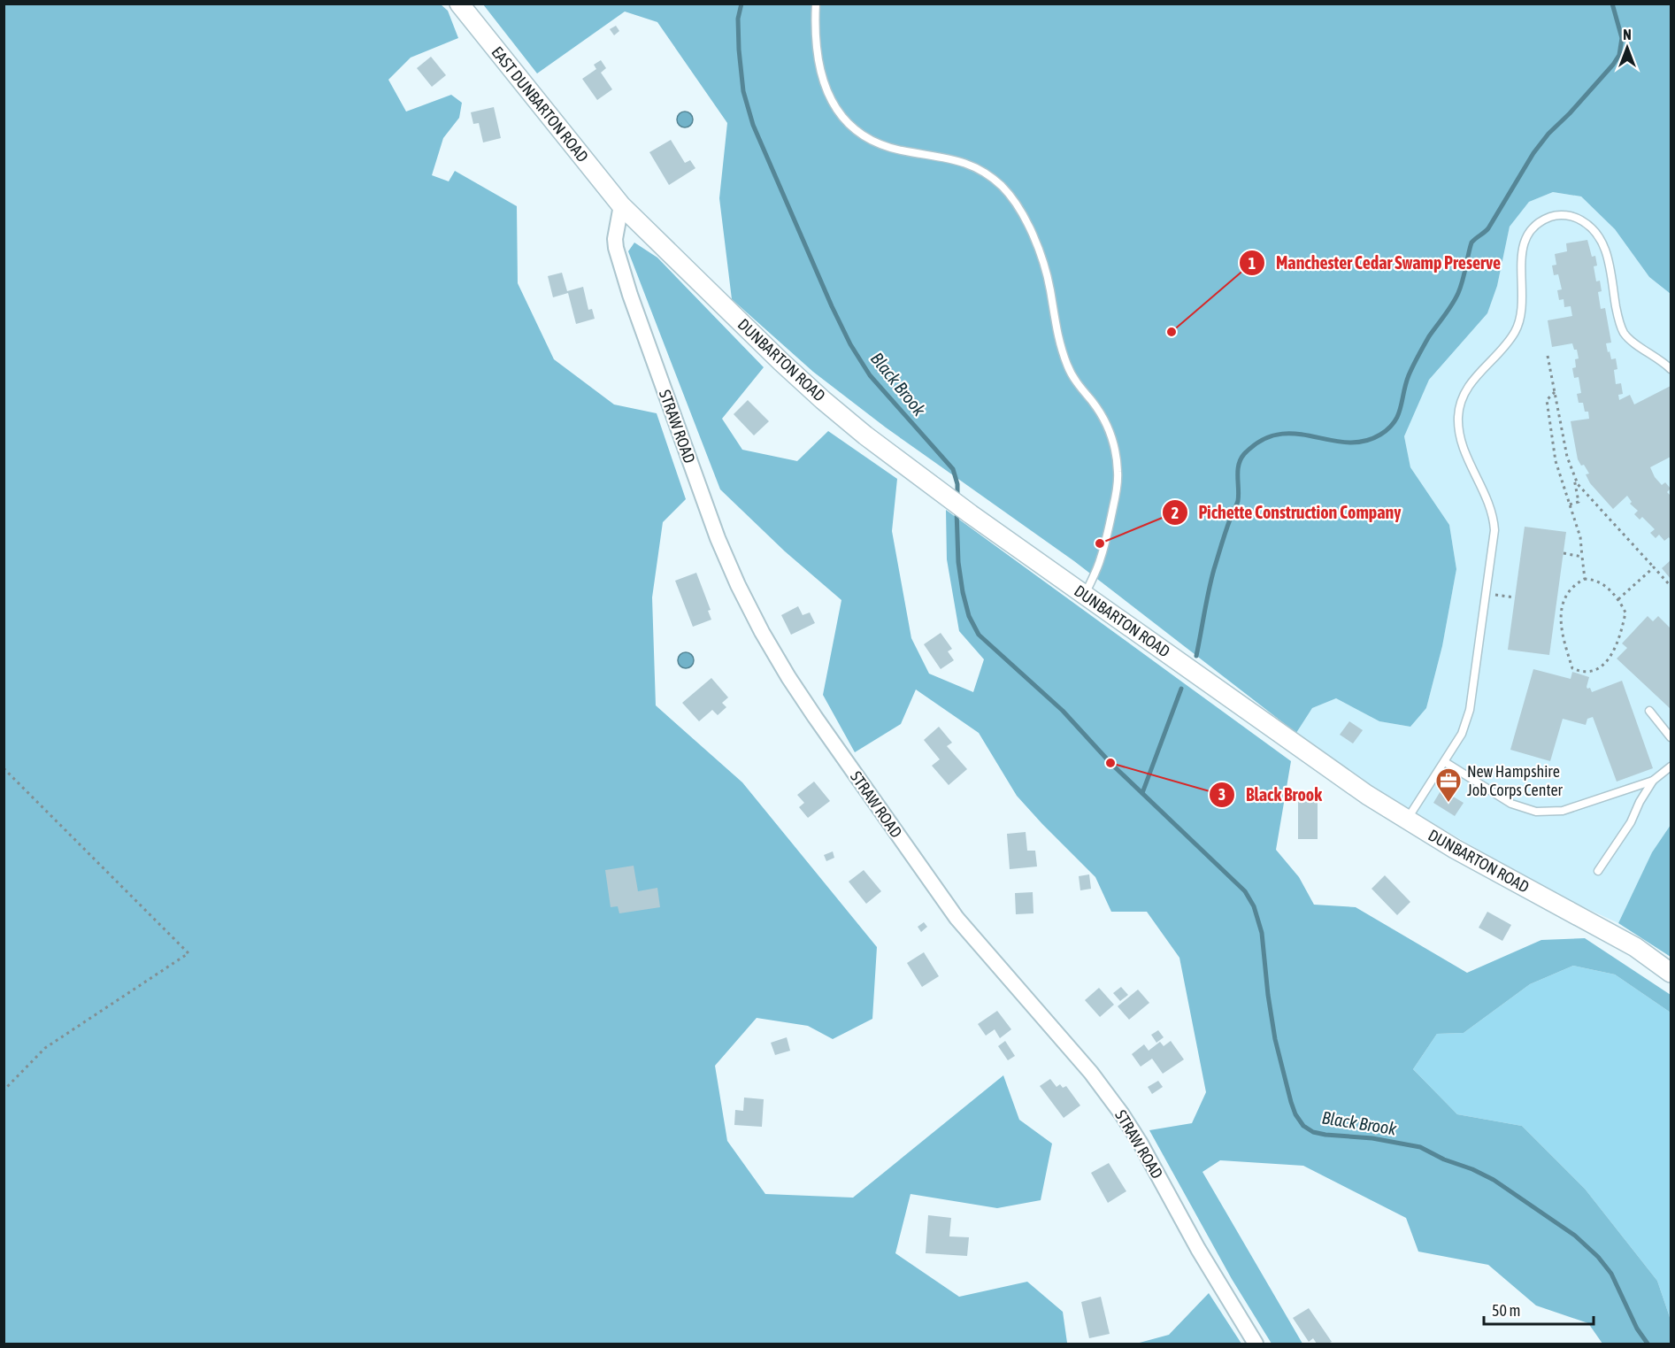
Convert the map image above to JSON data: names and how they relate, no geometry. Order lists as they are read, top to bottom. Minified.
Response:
{"streets":{"street":["EAST DUNBARTON ROAD","DUNBARTON ROAD","STRAW ROAD"]},"crossings":[["EAST DUNBARTON ROAD","DUNBARTON ROAD"],["EAST DUNBARTON ROAD","STRAW ROAD"],["DUNBARTON ROAD","STRAW ROAD"]],"water":["Black Brook"],"places":{"other":["Manchester Cedar Swamp Preserve","Pichette Construction Company","Black Brook"],"office":["New Hampshire Job Corps Center"]},"scale_bar":"50 m","north":"top"}
